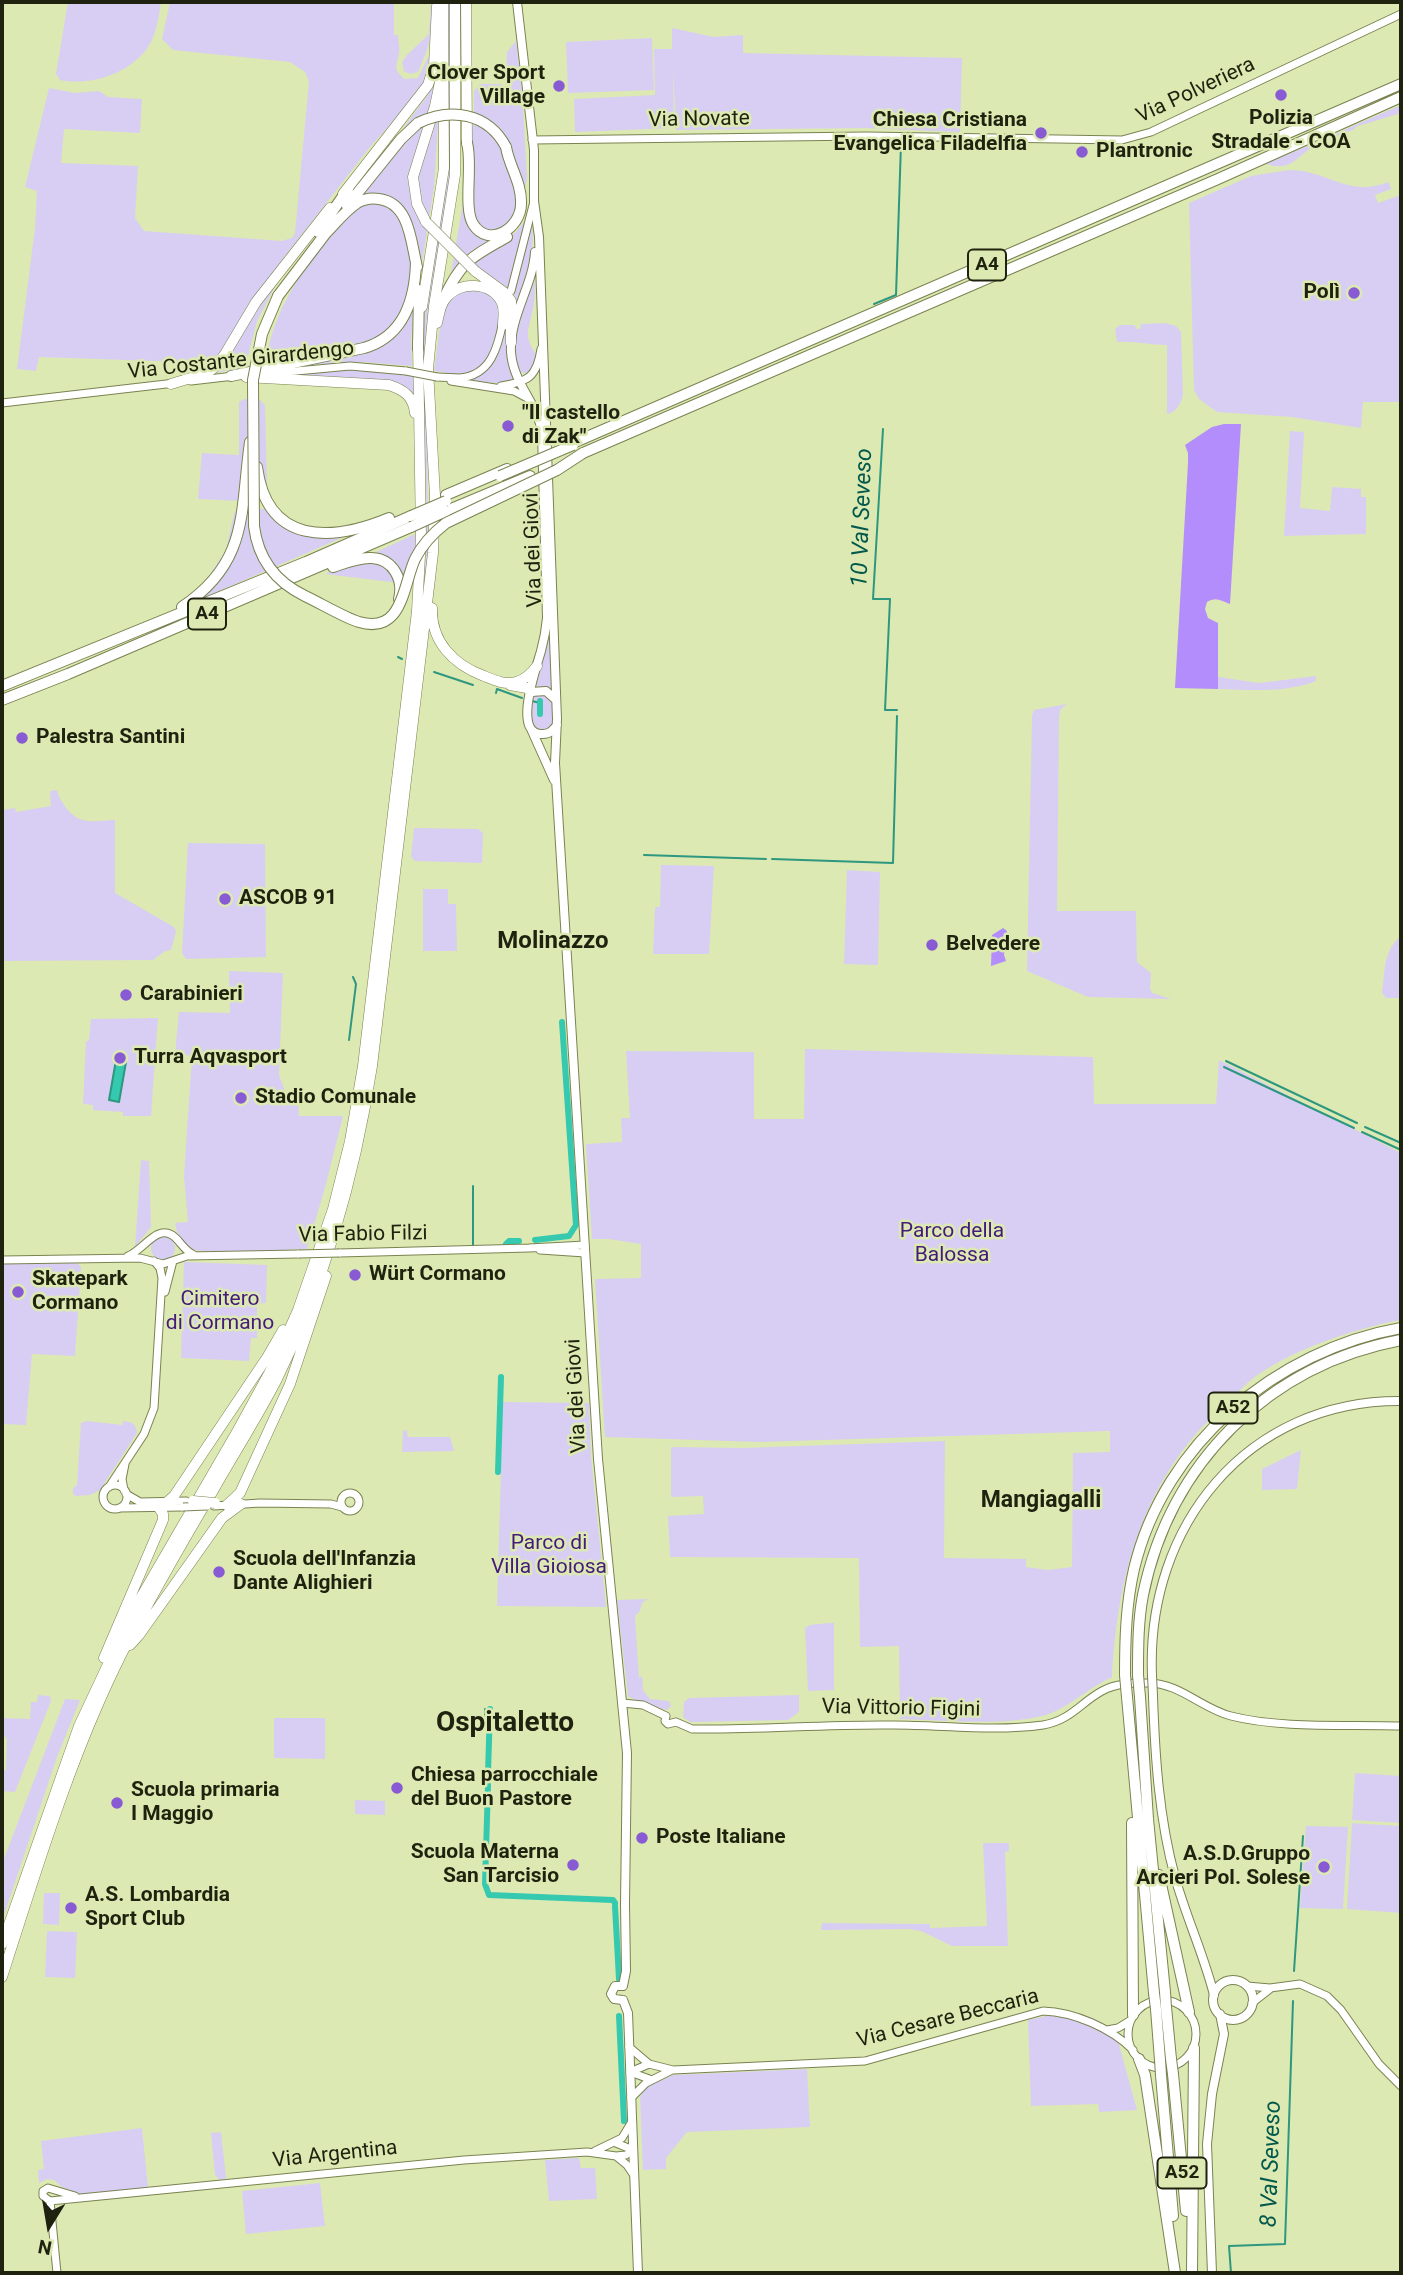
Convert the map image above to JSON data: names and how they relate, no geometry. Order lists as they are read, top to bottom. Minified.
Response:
{"streets":{"highway":["A4","A52"],"main road":["Via dei Giovi"],"street":["Via Polveriera","Via Novate","Via Costante Girardengo","Via Fabio Filzi","Via Vittorio Figini","Via Cesare Beccaria","Via Argentina"]},"crossings":[["Via Polveriera","Via Novate"],["Via Costante Girardengo","Via dei Giovi"],["Via dei Giovi","Via Fabio Filzi"],["Via dei Giovi","Via Vittorio Figini"]],"districts":["Molinazzo","Mangiagalli","Ospitaletto"],"water":["10 Val Seveso","8 Val Seveso"],"parks":["Parco della Balossa","Cimitero di Cormano","Parco di Villa Gioiosa"],"places":["Clover Sport Village","Polizia Stradale - COA","Chiesa Cristiana Evangelica Filadelfia","Plantronic","Polì","\"Il castello di Zak\"","Palestra Santini","ASCOB 91","Belvedere","Carabinieri","Turra Aqvasport","Stadio Comunale","Würt Cormano","Skatepark Cormano","Scuola dell'Infanzia Dante Alighieri","Chiesa parrocchiale del Buon Pastore","Scuola primaria I Maggio","Poste Italiane","Scuola Materna San Tarcisio","A.S.D.Gruppo Arcieri Pol. Solese","A.S. Lombardia Sport Club"],"north":"bottom"}
